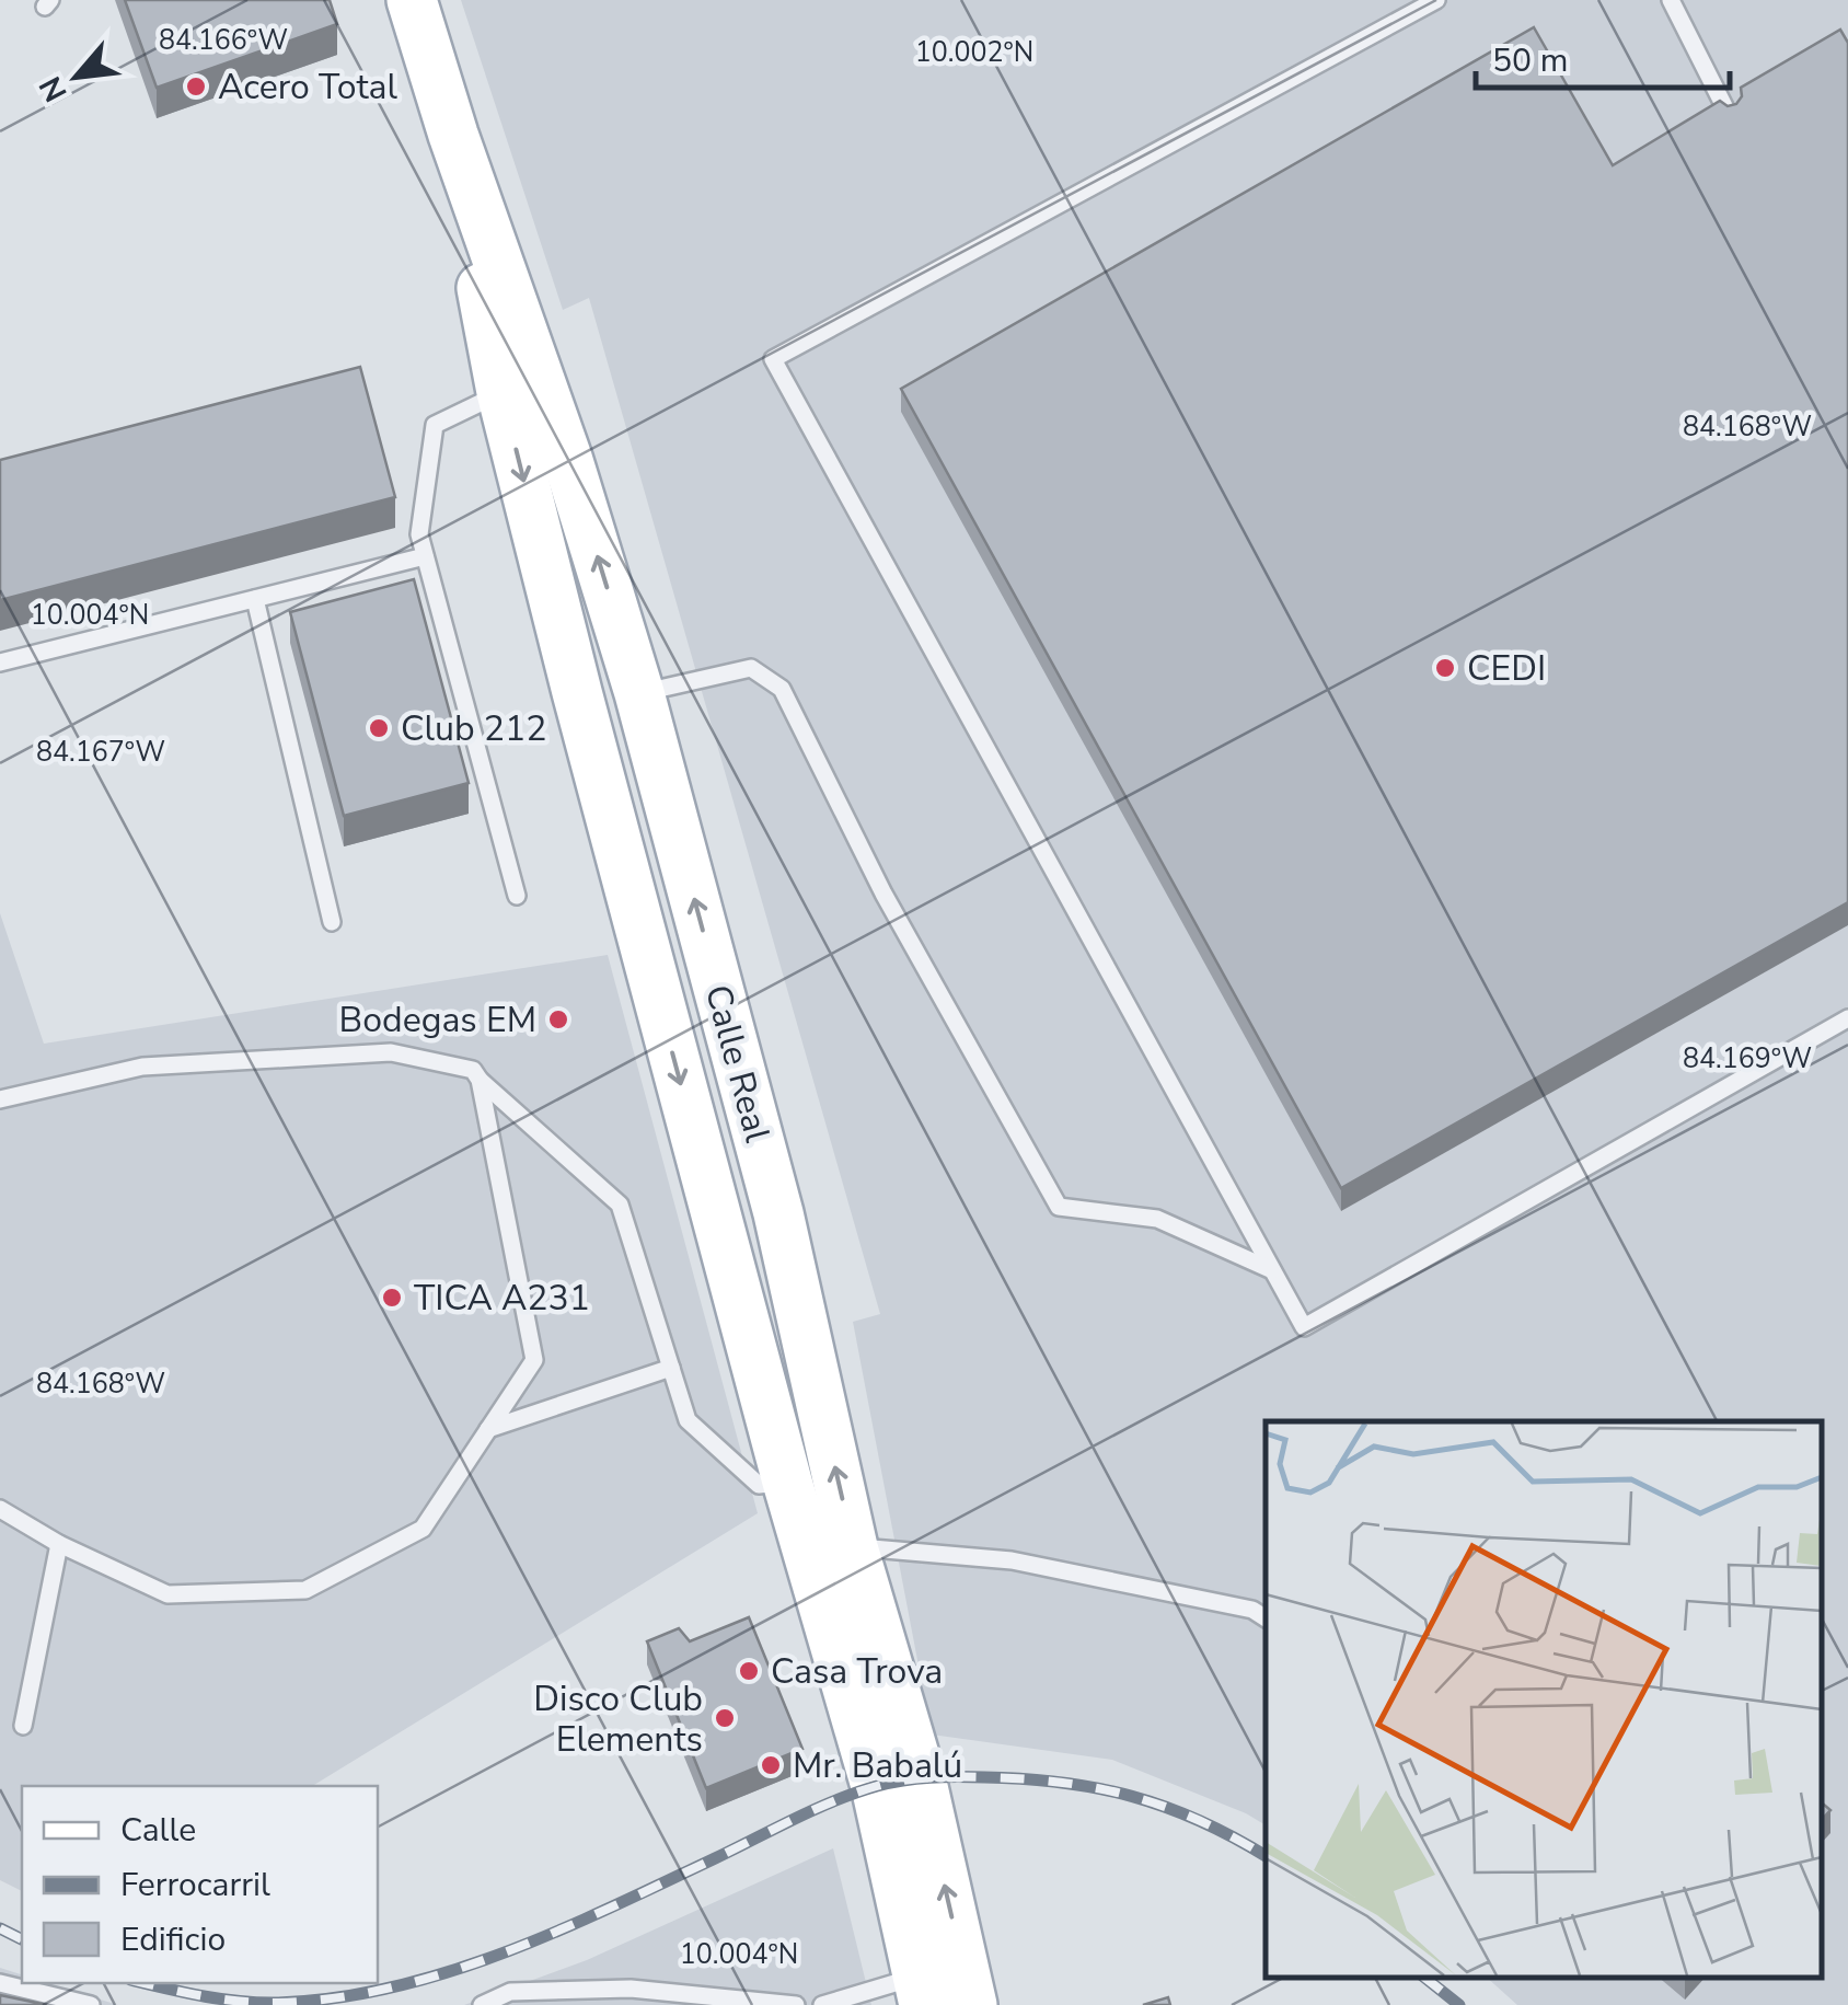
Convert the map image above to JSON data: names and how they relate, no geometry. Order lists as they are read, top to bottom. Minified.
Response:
{"streets":{"main road":["Calle Real"]},"places":["Acero Total","CEDI","Club 212","Bodegas EM","TICA A231","Casa Trova","Disco Club Elements","Mr. Babalú"],"legend":["Calle","Ferrocarril","Edificio"],"scale_bar":"50 m","north":"bottom left","coordinates":["84.166°W","10.002°N","84.168°W","10.004°N","84.167°W","84.169°W"]}
